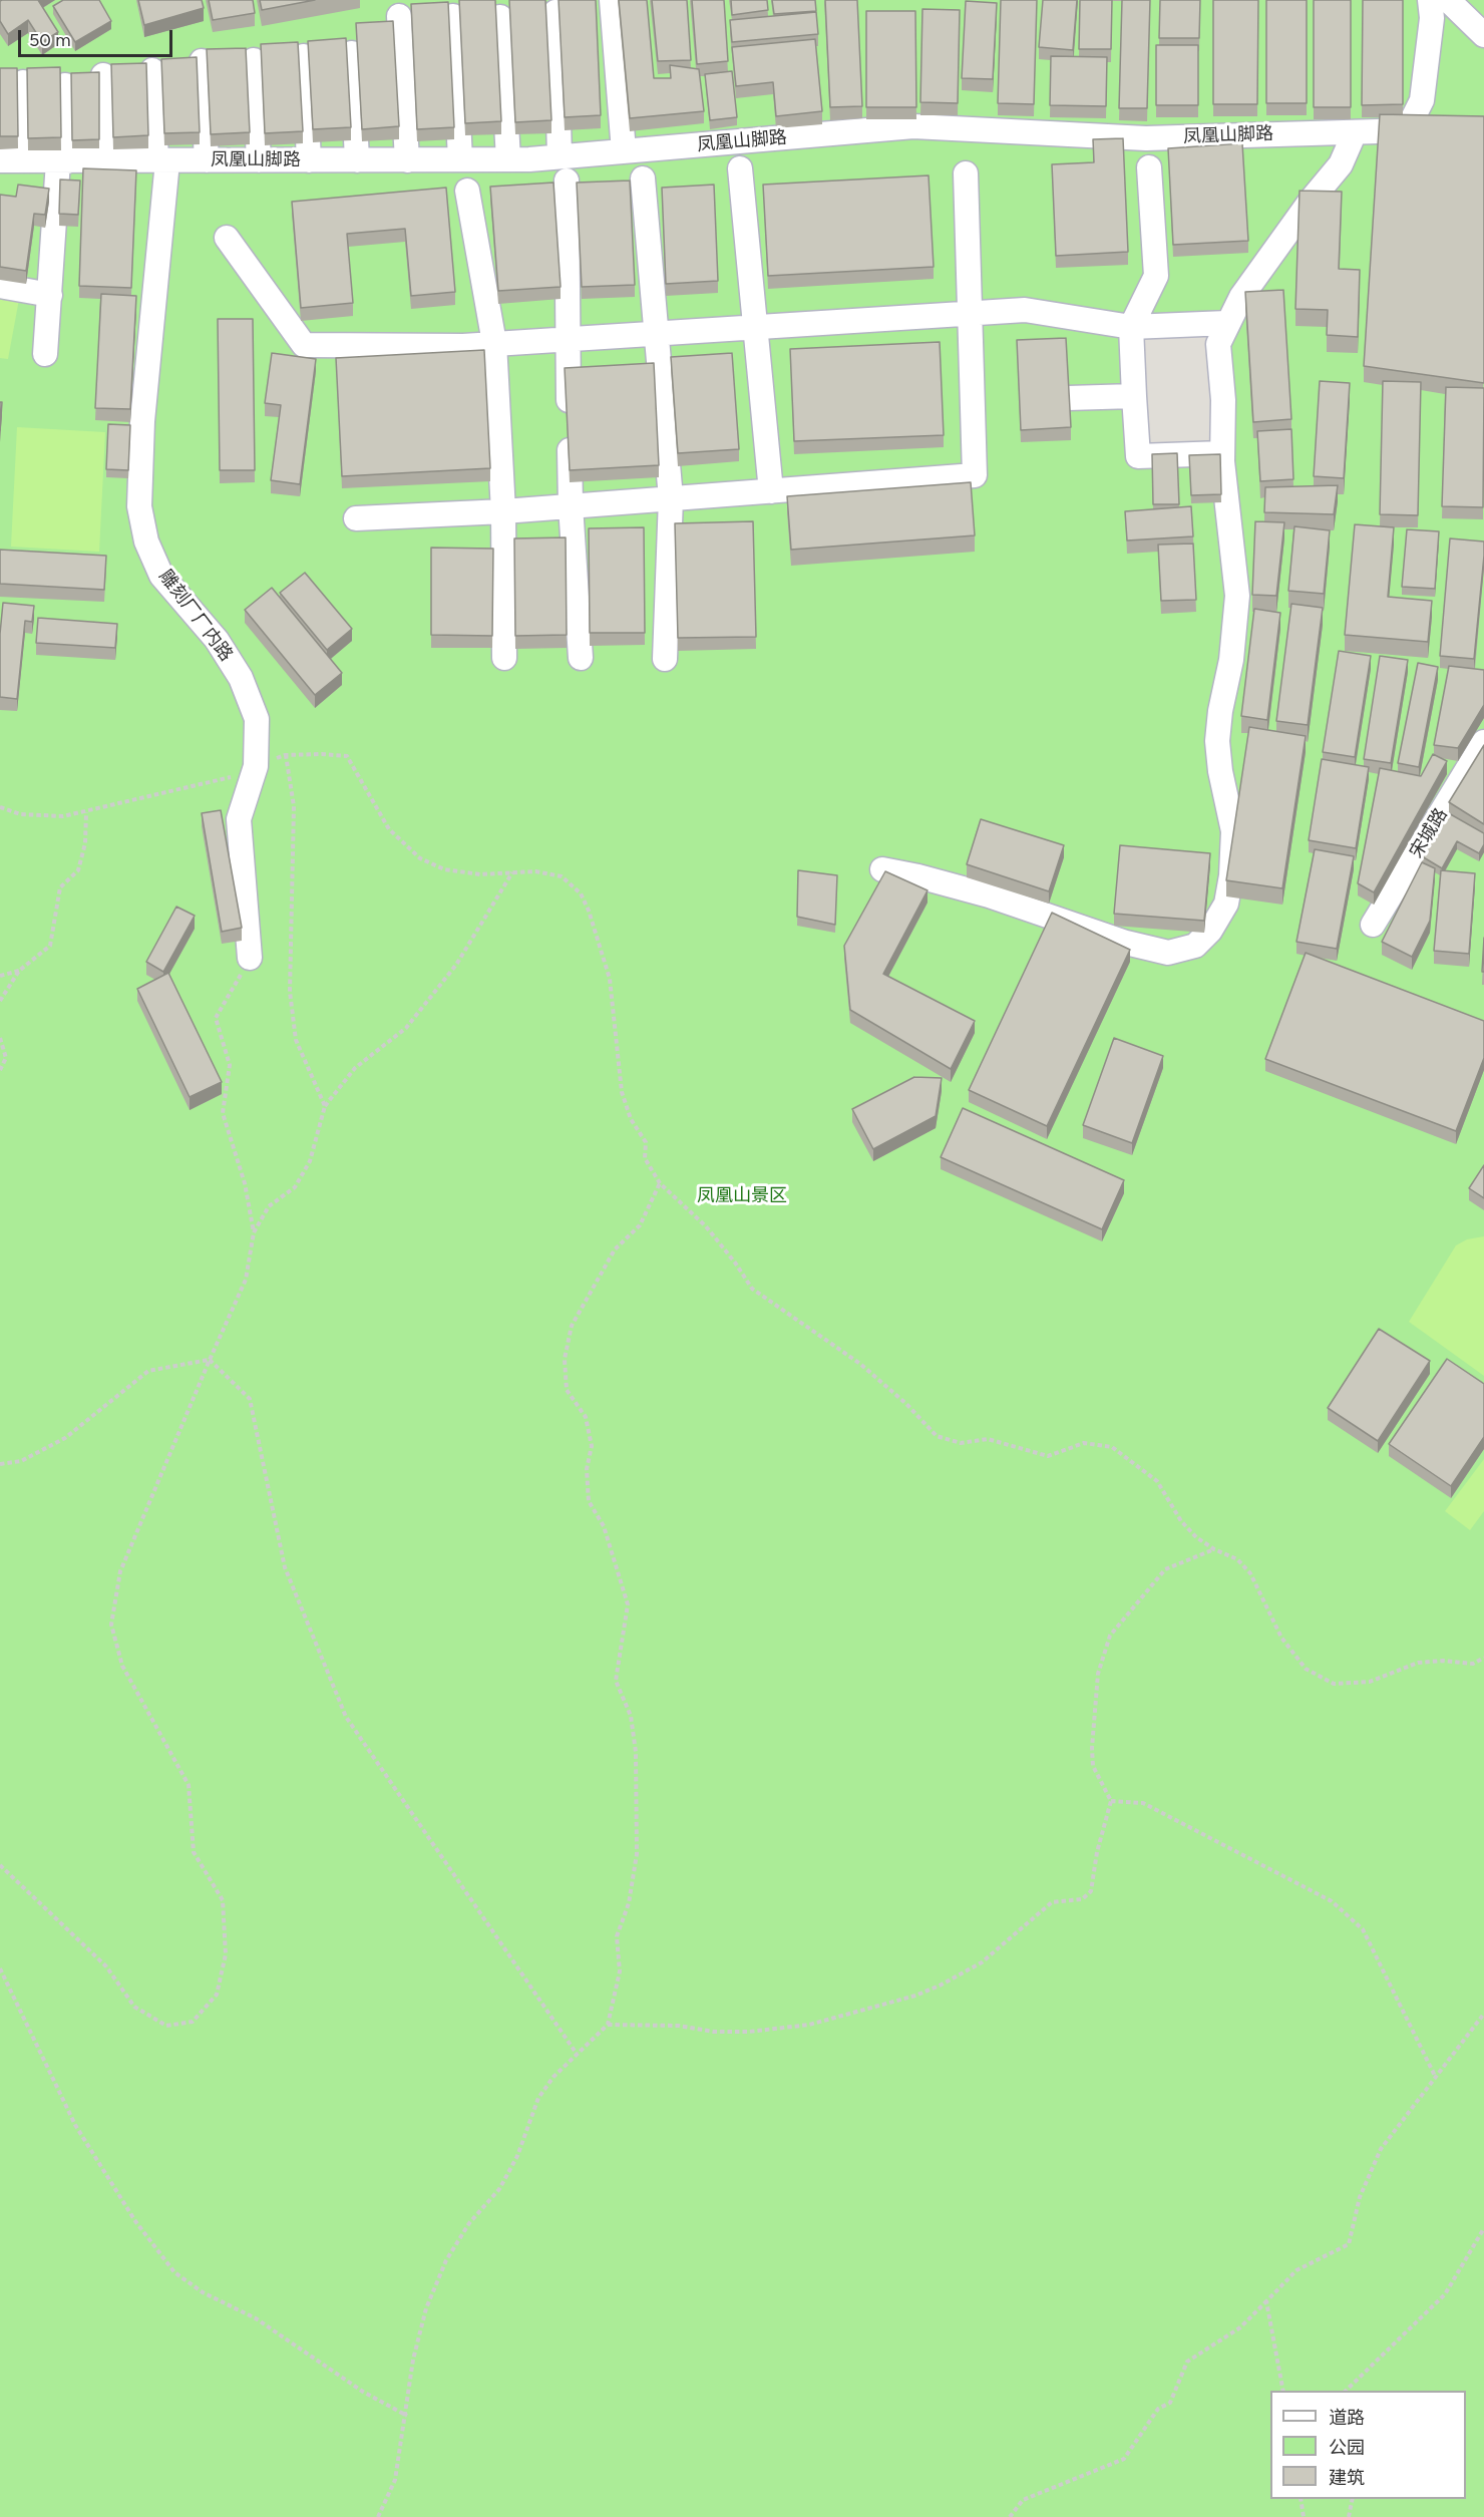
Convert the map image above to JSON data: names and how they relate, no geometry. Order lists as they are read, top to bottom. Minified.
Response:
{"streets":{"street":["凤凰山脚路","雕刻厂厂内路","宋城路"]},"crossings":[["凤凰山脚路","雕刻厂厂内路"]],"parks":["凤凰山景区"],"legend":["道路","公园","建筑"],"scale_bar":"50 m"}
